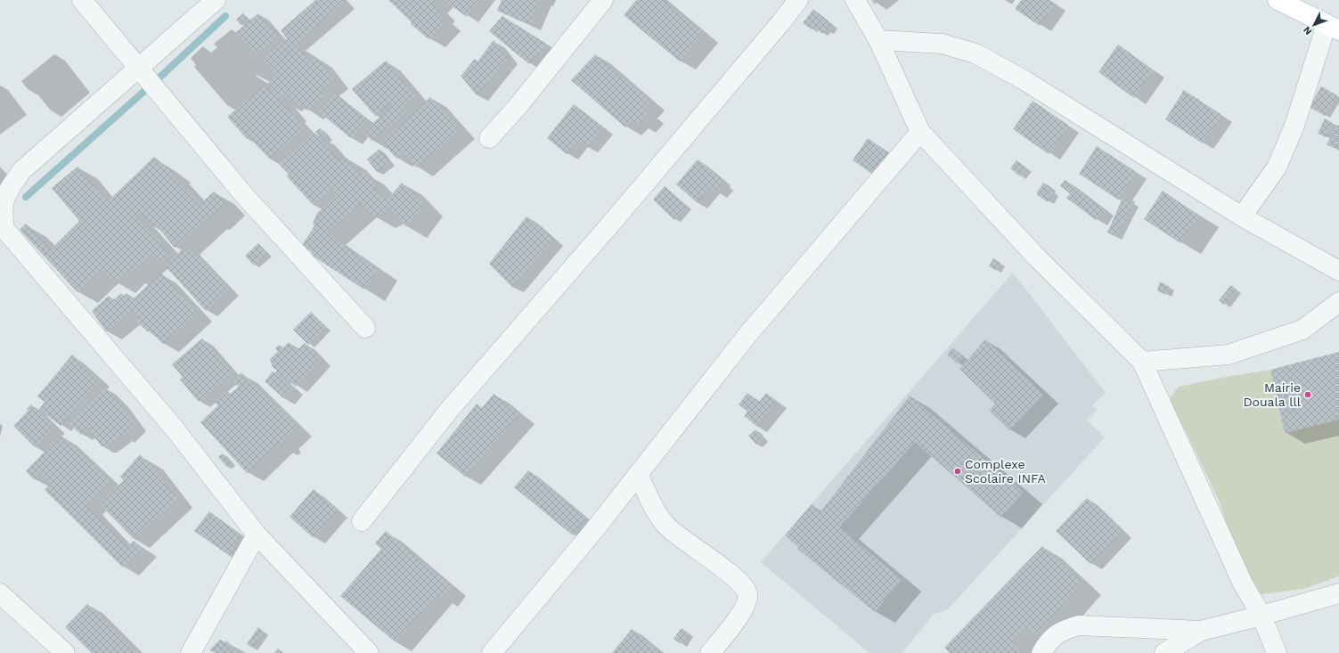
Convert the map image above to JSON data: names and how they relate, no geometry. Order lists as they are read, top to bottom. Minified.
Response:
{"places":["Mairie Douala lll","Complexe Scolaire INFA"],"north":"bottom left"}
